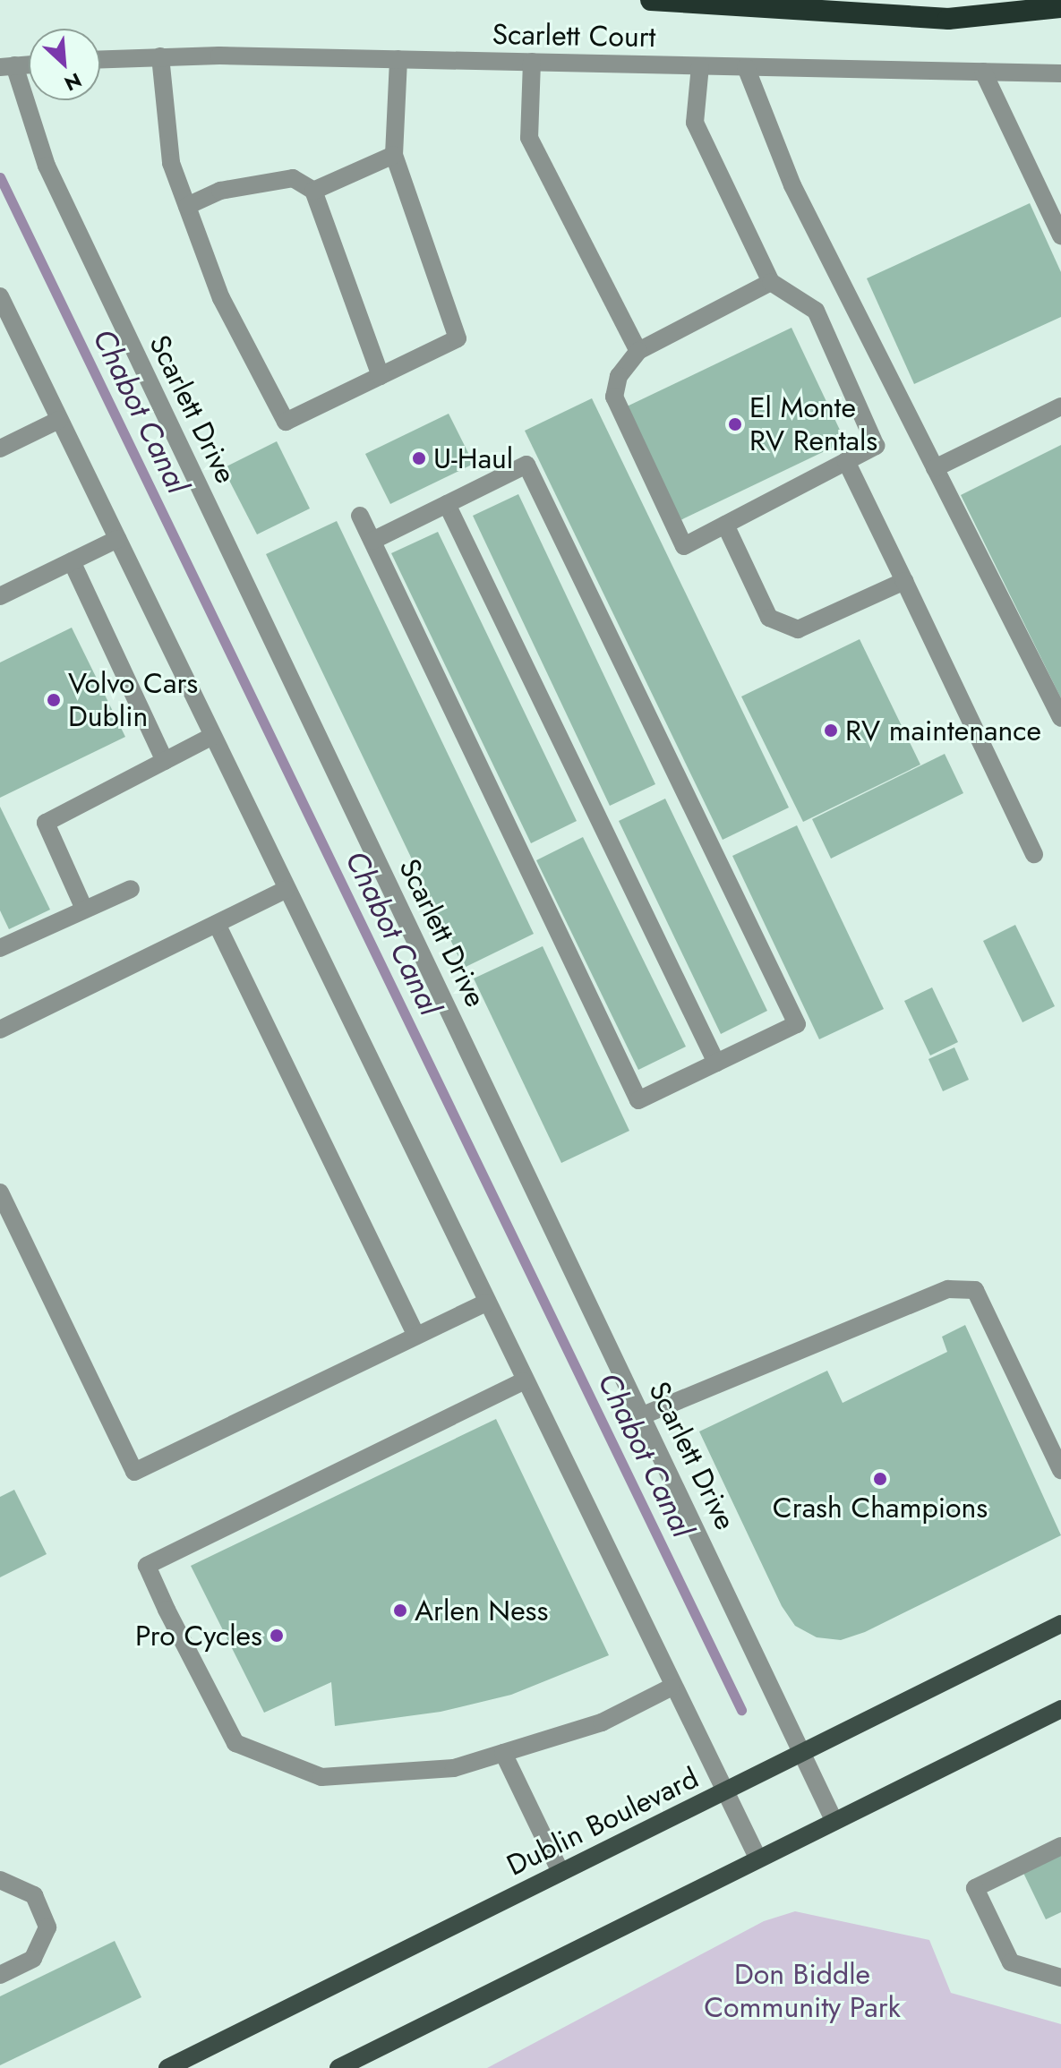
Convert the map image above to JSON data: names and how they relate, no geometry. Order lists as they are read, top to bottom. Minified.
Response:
{"streets":{"main road":["Dublin Boulevard"],"street":["Scarlett Court","Scarlett Drive"]},"crossings":[["Scarlett Drive","Dublin Boulevard"]],"water":["Chabot Canal"],"parks":["Don Biddle Community Park"],"places":["El Monte RV Rentals","U-Haul","Volvo Cars Dublin","RV maintenance","Crash Champions","Arlen Ness","Pro Cycles"],"north":"bottom right"}
